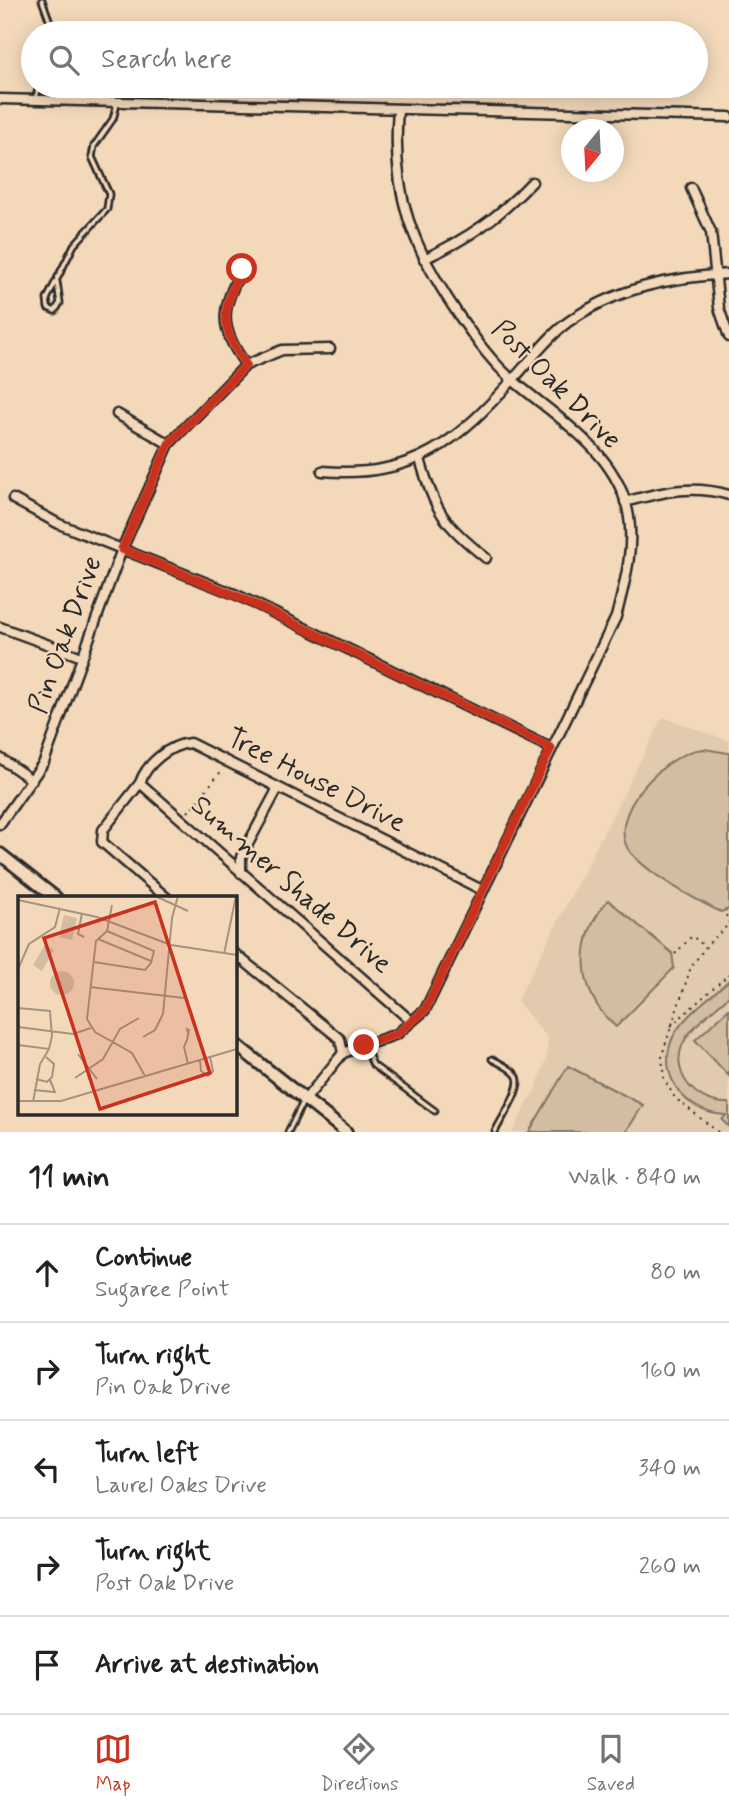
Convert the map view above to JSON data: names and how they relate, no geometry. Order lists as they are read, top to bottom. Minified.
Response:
{"streets":{"street":["Post Oak Drive","Pin Oak Drive","Tree House Drive","Summer Shade Drive"]},"crossings":[["Post Oak Drive","Tree House Drive"],["Post Oak Drive","Summer Shade Drive"],["Tree House Drive","Summer Shade Drive"]],"north":"bottom","page":{"search":"Search here","heading":["11 min","Walk · 840 m"],"list":[["Continue","Sugaree Point","80 m"],["Turn right","Pin Oak Drive","160 m"],["Turn left","Laurel Oaks Drive","340 m"],["Turn right","Post Oak Drive","260 m"],"Arrive at destination"],"nav":["Map","Directions","Saved"]}}
